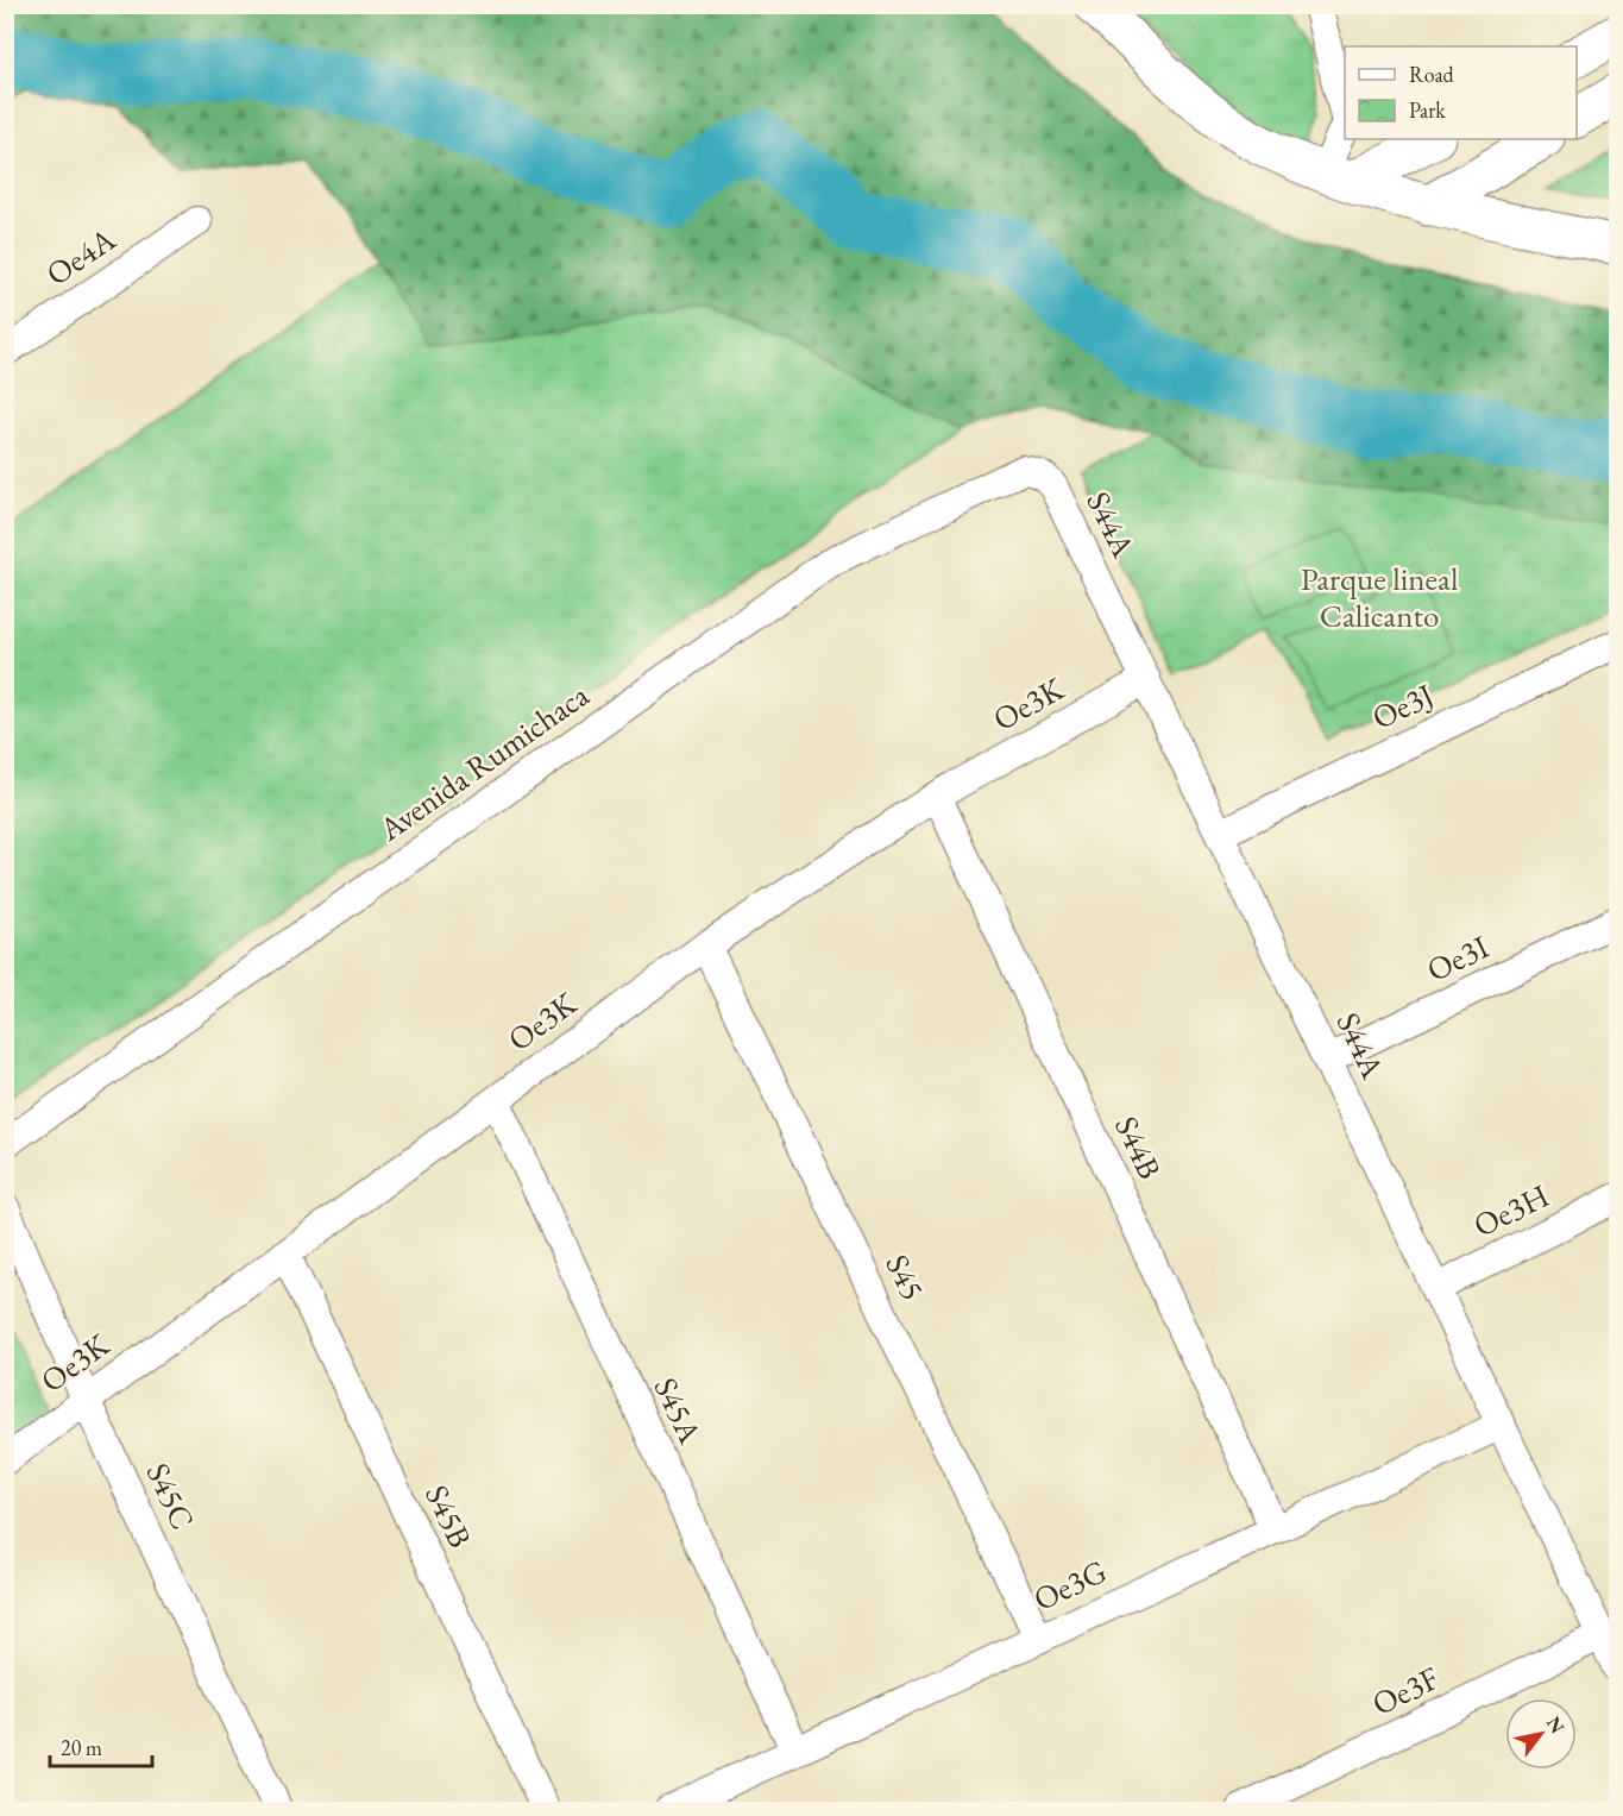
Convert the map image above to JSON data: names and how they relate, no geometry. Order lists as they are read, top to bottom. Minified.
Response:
{"streets":{"street":["Oe4A","S44A","Oe3K","Oe3J","Avenida Rumichaca","Oe3I","S44B","Oe3H","S45","S45A","S45C","S45B","Oe3G","Oe3F"]},"crossings":[["S44A","Oe3K"],["S44A","Oe3J"],["S44A","Avenida Rumichaca"],["S44A","Oe3I"],["S44A","Oe3H"],["S44A","Oe3G"],["S44A","Oe3F"],["Oe3K","S44B"],["Oe3K","S45"],["Oe3K","S45A"],["Oe3K","S45C"],["Oe3K","S45B"],["S44B","Oe3G"],["S45","Oe3G"],["S45A","Oe3G"]],"parks":["Parque lineal Calicanto"],"legend":["Road","Park"],"scale_bar":"20 m","north":"top right"}
